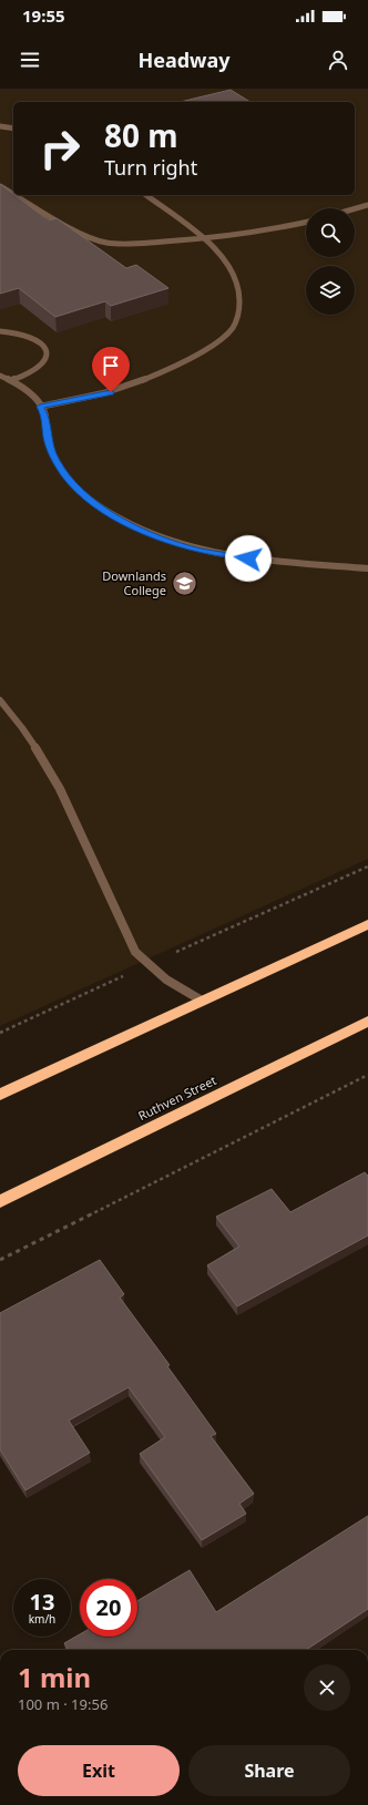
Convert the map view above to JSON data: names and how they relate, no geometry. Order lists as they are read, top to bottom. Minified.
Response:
{"streets":{"highway":["Ruthven Street"]},"places":{"school or university":["Downlands College"]},"page":{"status":"19:55","header":"Headway","turn":["80 m","Turn right"],"speed":"13 km/h","limit":"20","heading":["1 min","100 m · 19:56"],"buttons":["Exit","Share"]}}
